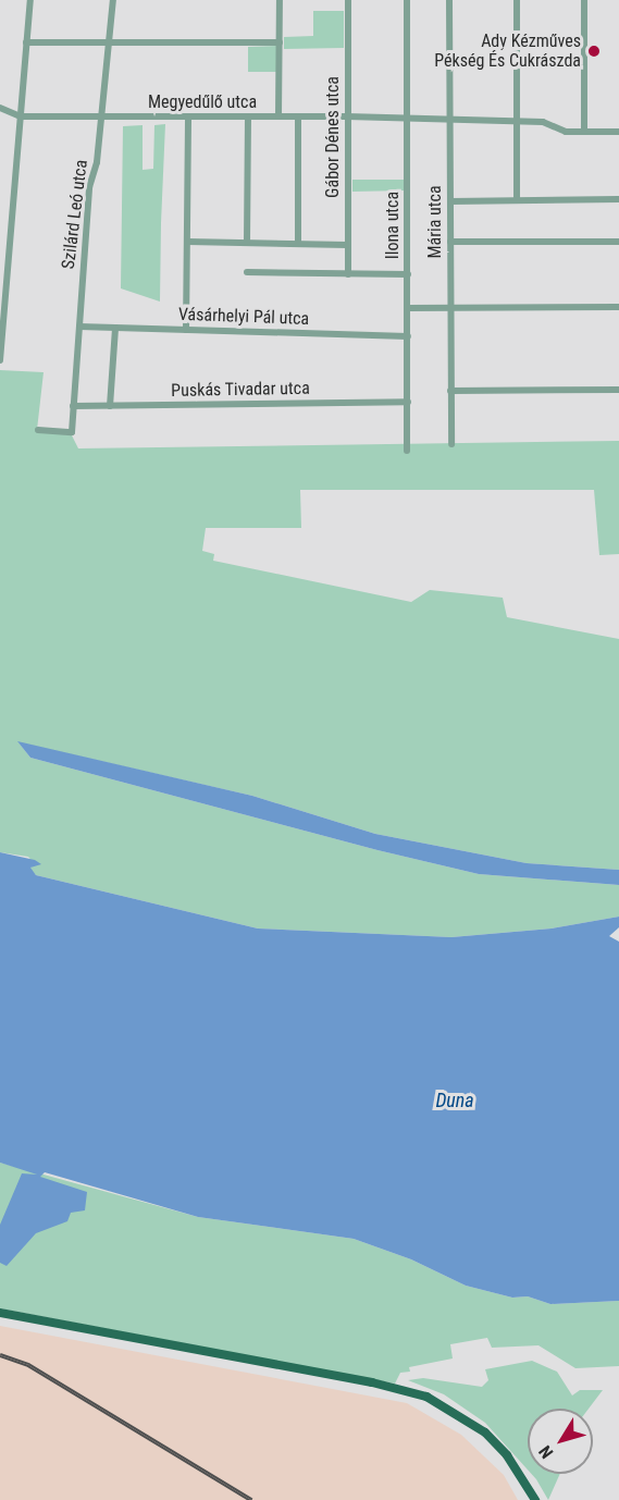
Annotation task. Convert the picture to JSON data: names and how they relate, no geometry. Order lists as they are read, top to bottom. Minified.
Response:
{"streets":{"street":["Megyedűlő utca","Gábor Dénes utca","Szilárd Leó utca","Mária utca","Ilona utca","Vásárhelyi Pál utca","Puskás Tivadar utca"]},"crossings":[["Megyedűlő utca","Gábor Dénes utca"],["Megyedűlő utca","Szilárd Leó utca"],["Megyedűlő utca","Mária utca"],["Megyedűlő utca","Ilona utca"],["Szilárd Leó utca","Vásárhelyi Pál utca"],["Szilárd Leó utca","Puskás Tivadar utca"],["Ilona utca","Vásárhelyi Pál utca"],["Ilona utca","Puskás Tivadar utca"]],"water":["Duna"],"places":["Ady Kézműves Pékség És Cukrászda"],"north":"bottom left"}
